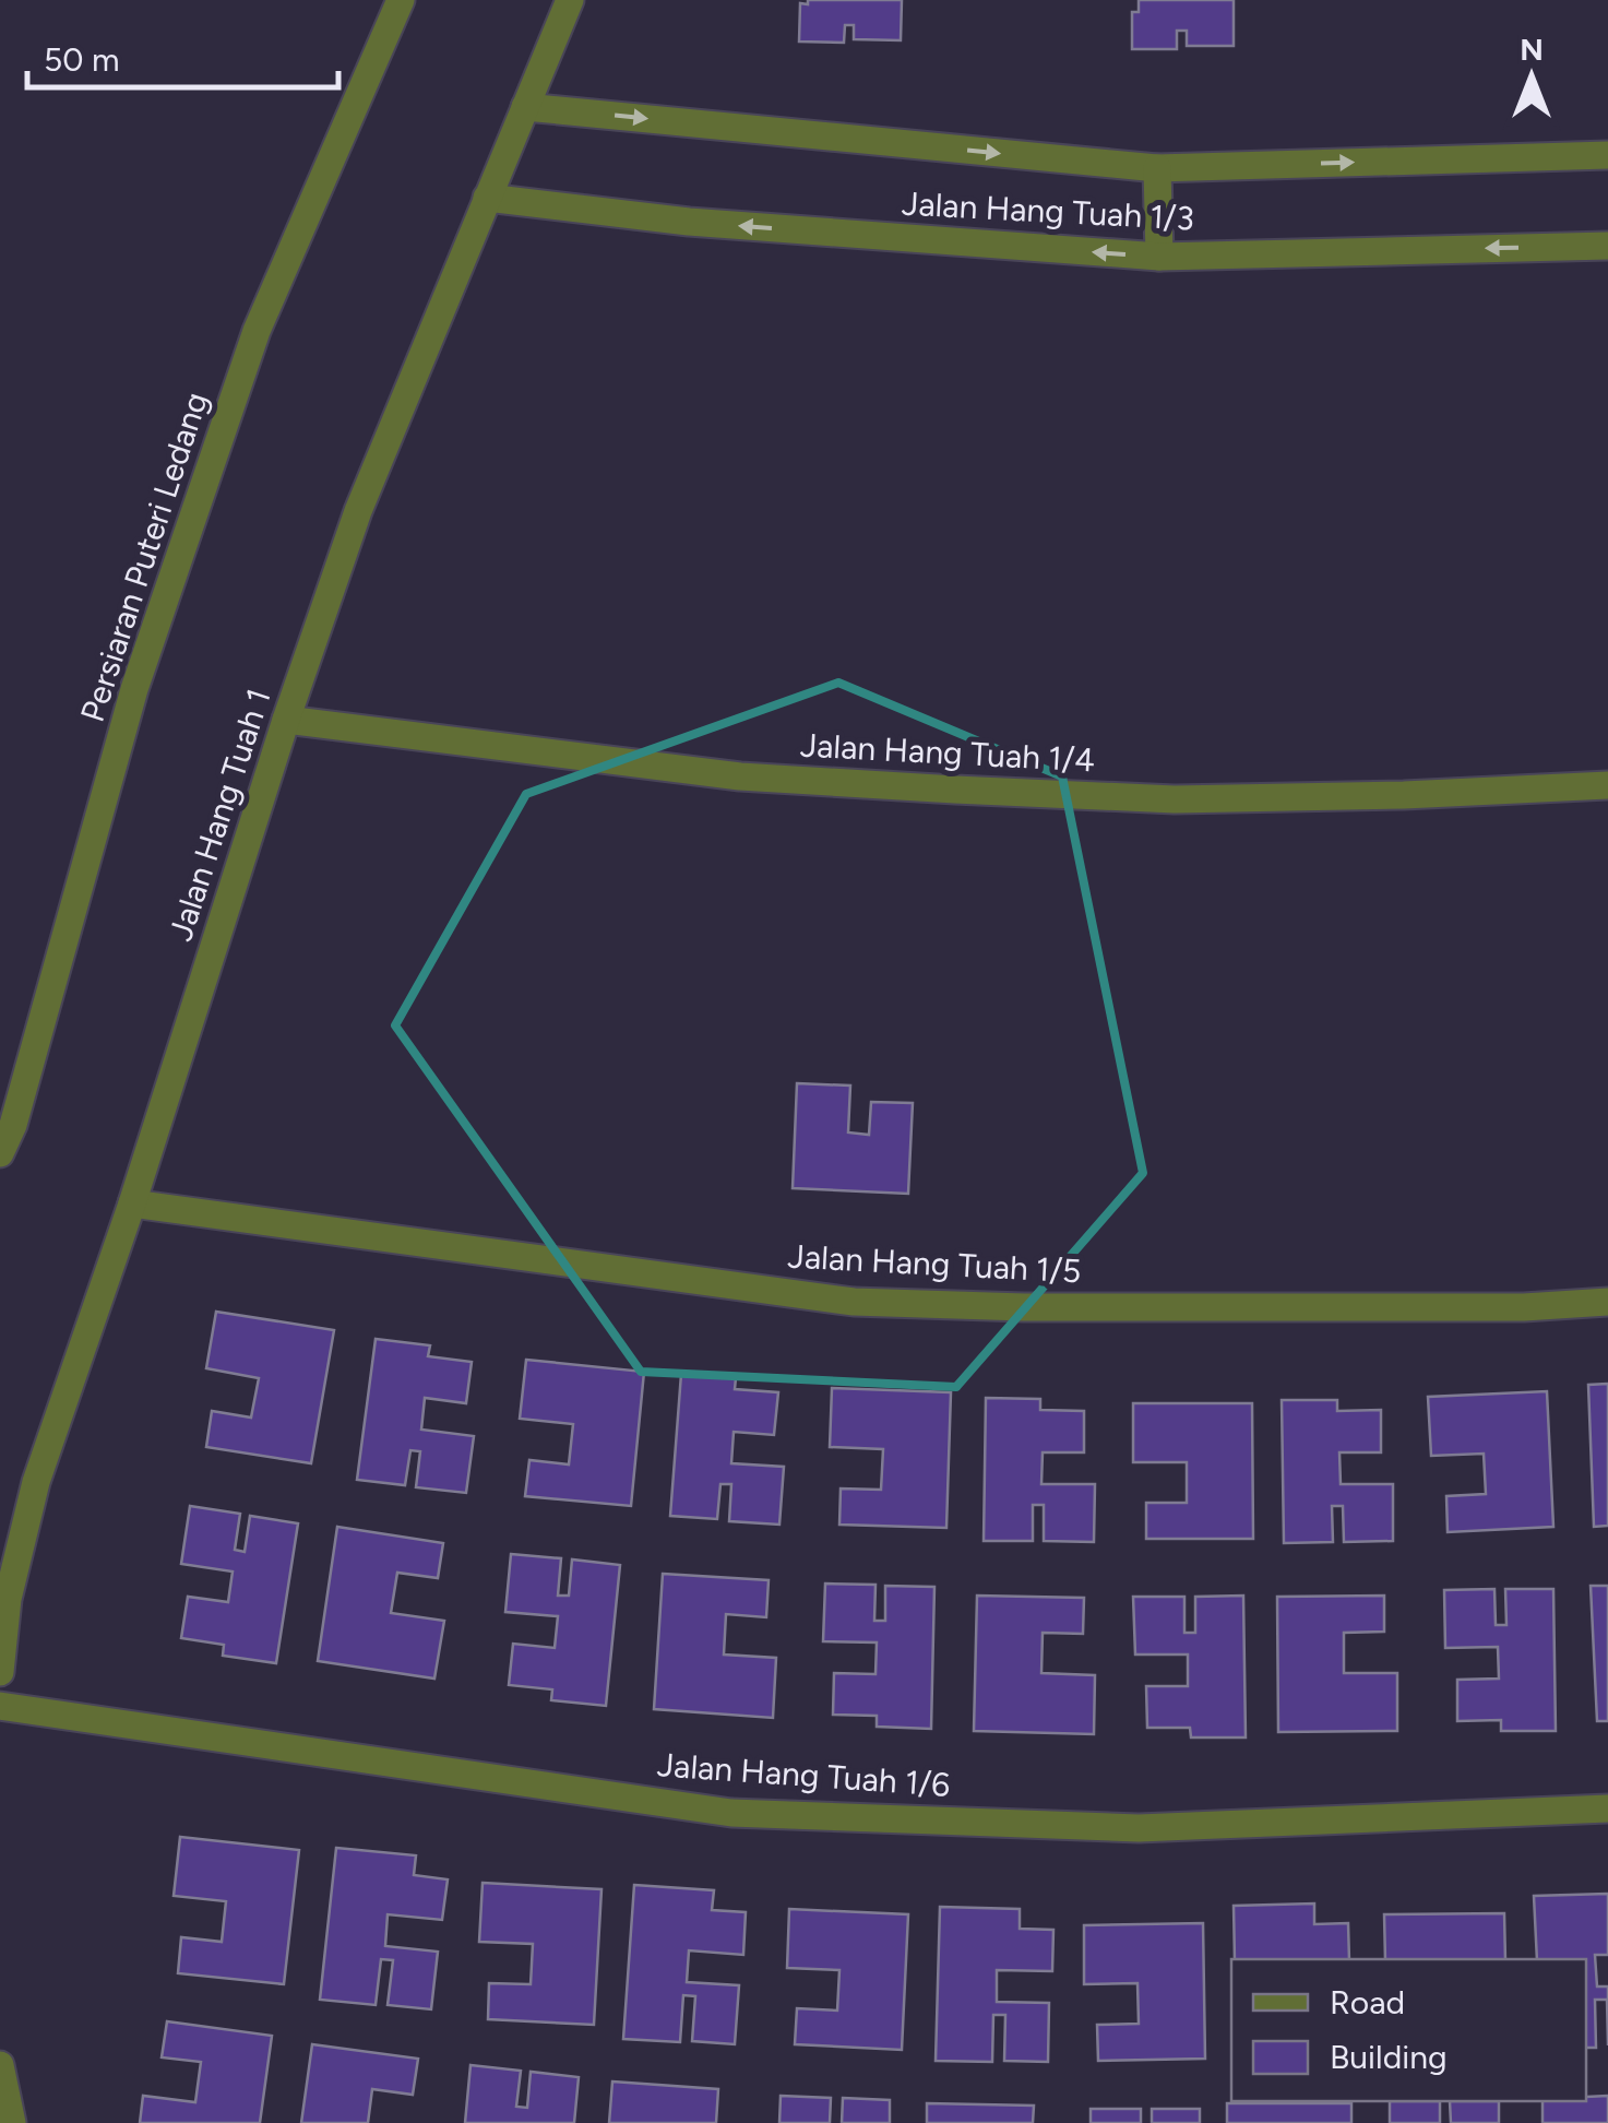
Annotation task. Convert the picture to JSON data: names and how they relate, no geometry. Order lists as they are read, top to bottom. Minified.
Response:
{"streets":{"street":["Jalan Hang Tuah 1/3","Persiaran Puteri Ledang","Jalan Hang Tuah 1/4","Jalan Hang Tuah 1","Jalan Hang Tuah 1/5","Jalan Hang Tuah 1/6"]},"crossings":[["Jalan Hang Tuah 1/3","Jalan Hang Tuah 1"],["Jalan Hang Tuah 1/4","Jalan Hang Tuah 1"],["Jalan Hang Tuah 1","Jalan Hang Tuah 1/5"]],"legend":["Road","Building"],"scale_bar":"50 m","north":"top"}
